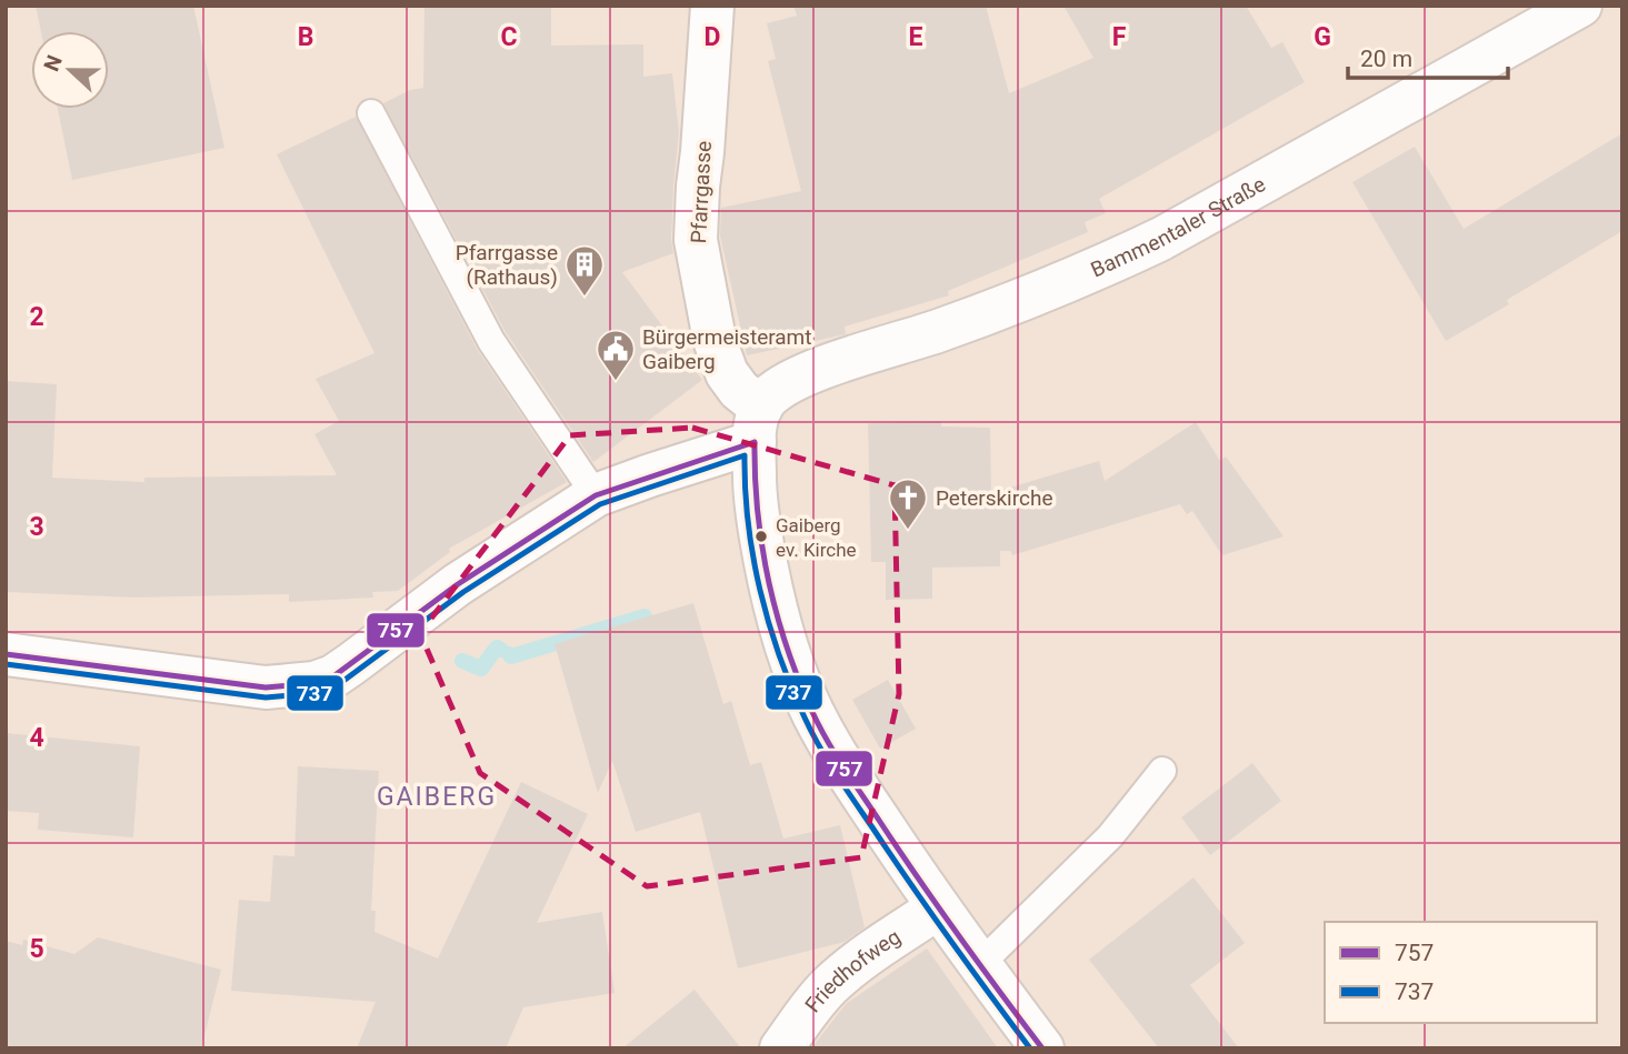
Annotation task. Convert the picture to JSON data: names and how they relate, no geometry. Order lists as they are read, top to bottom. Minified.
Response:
{"streets":{"main road":["Pfarrgasse","Bammentaler Straße","Friedhofweg"]},"crossings":[["Pfarrgasse","Bammentaler Straße"]],"districts":["GAIBERG"],"places":{"building":["Pfarrgasse (Rathaus)"],"public building":["Bürgermeisteramt Gaiberg"],"church":["Peterskirche"],"other":["Gaiberg ev. Kirche"]},"lines":["transit line 757","transit line 737"],"legend":["757","737"],"scale_bar":"20 m","north":"left","grid":{"columns":["B","C","D","E","F","G"],"rows":["2","3","4","5"]}}
